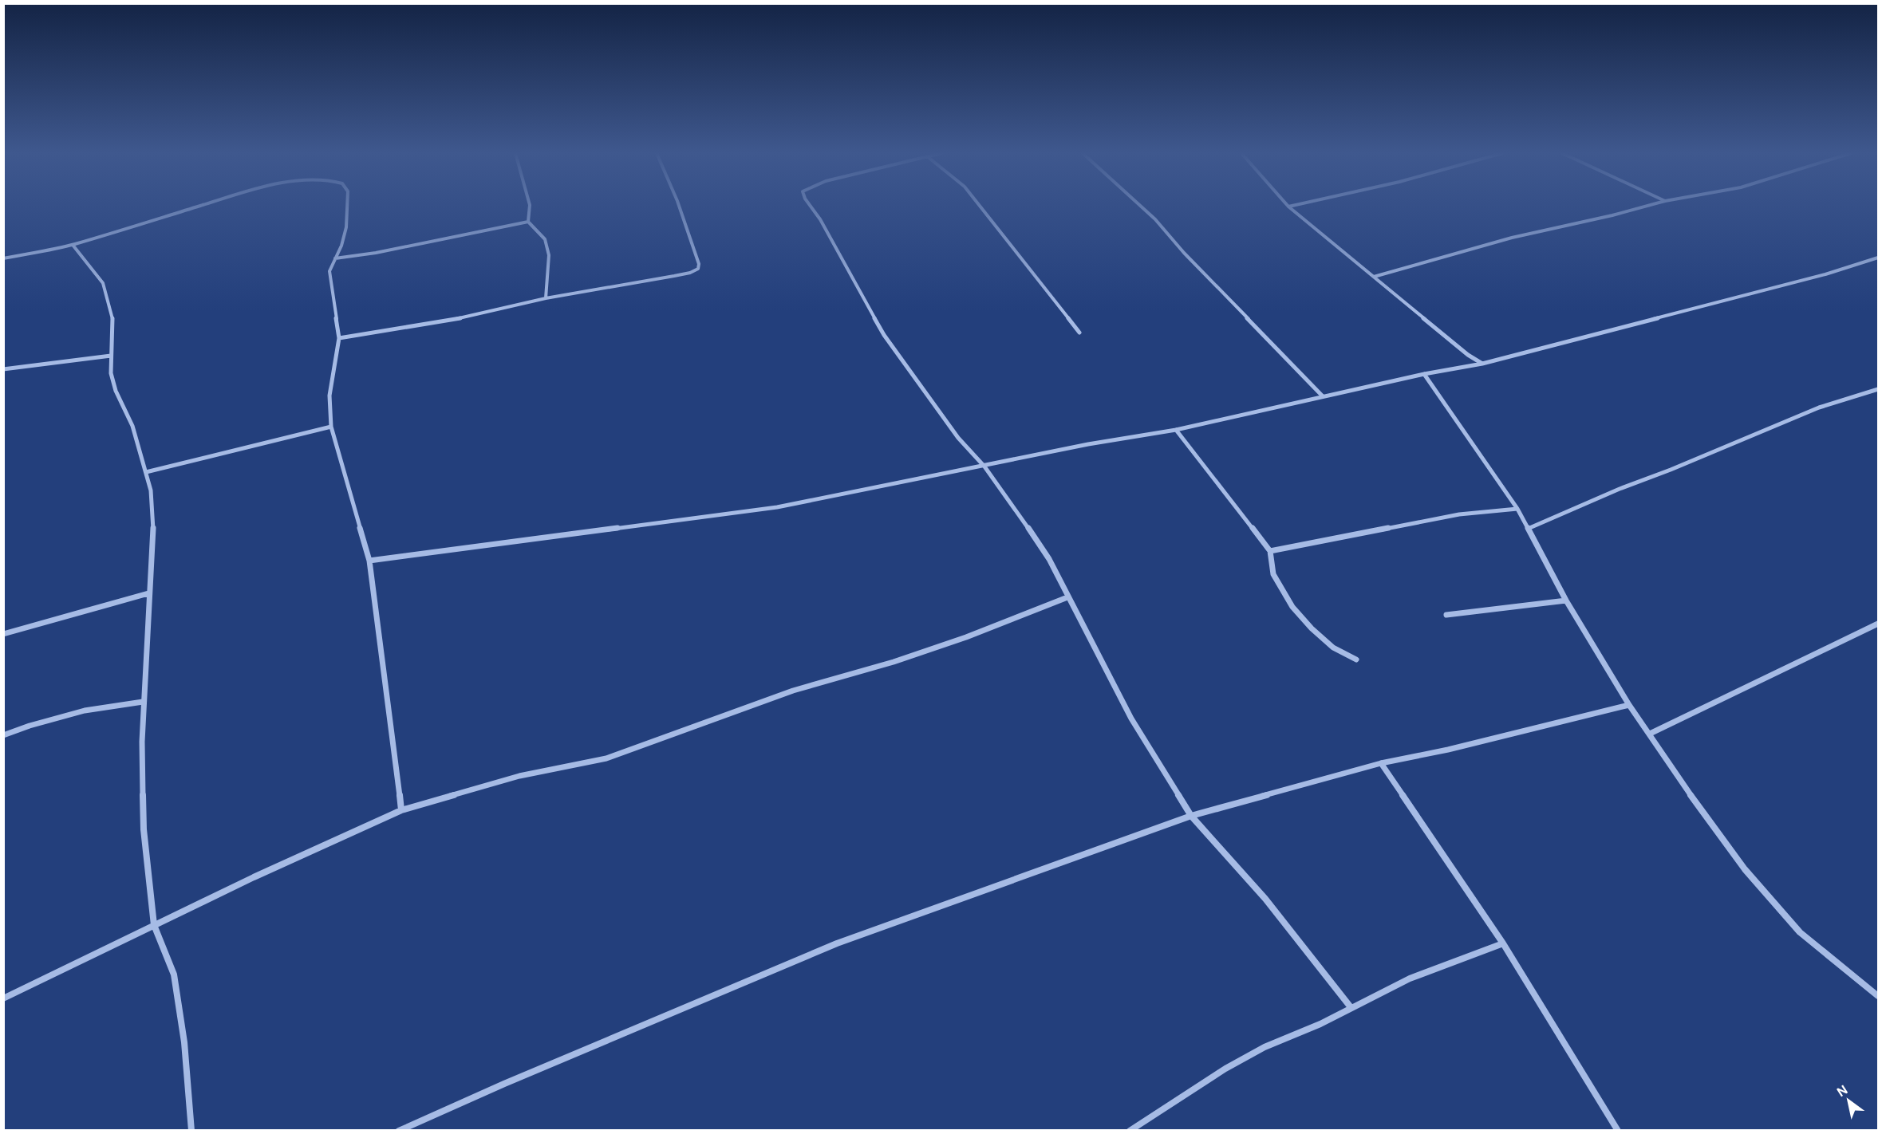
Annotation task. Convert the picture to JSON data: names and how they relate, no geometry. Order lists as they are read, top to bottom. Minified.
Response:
{"north":"top left"}
